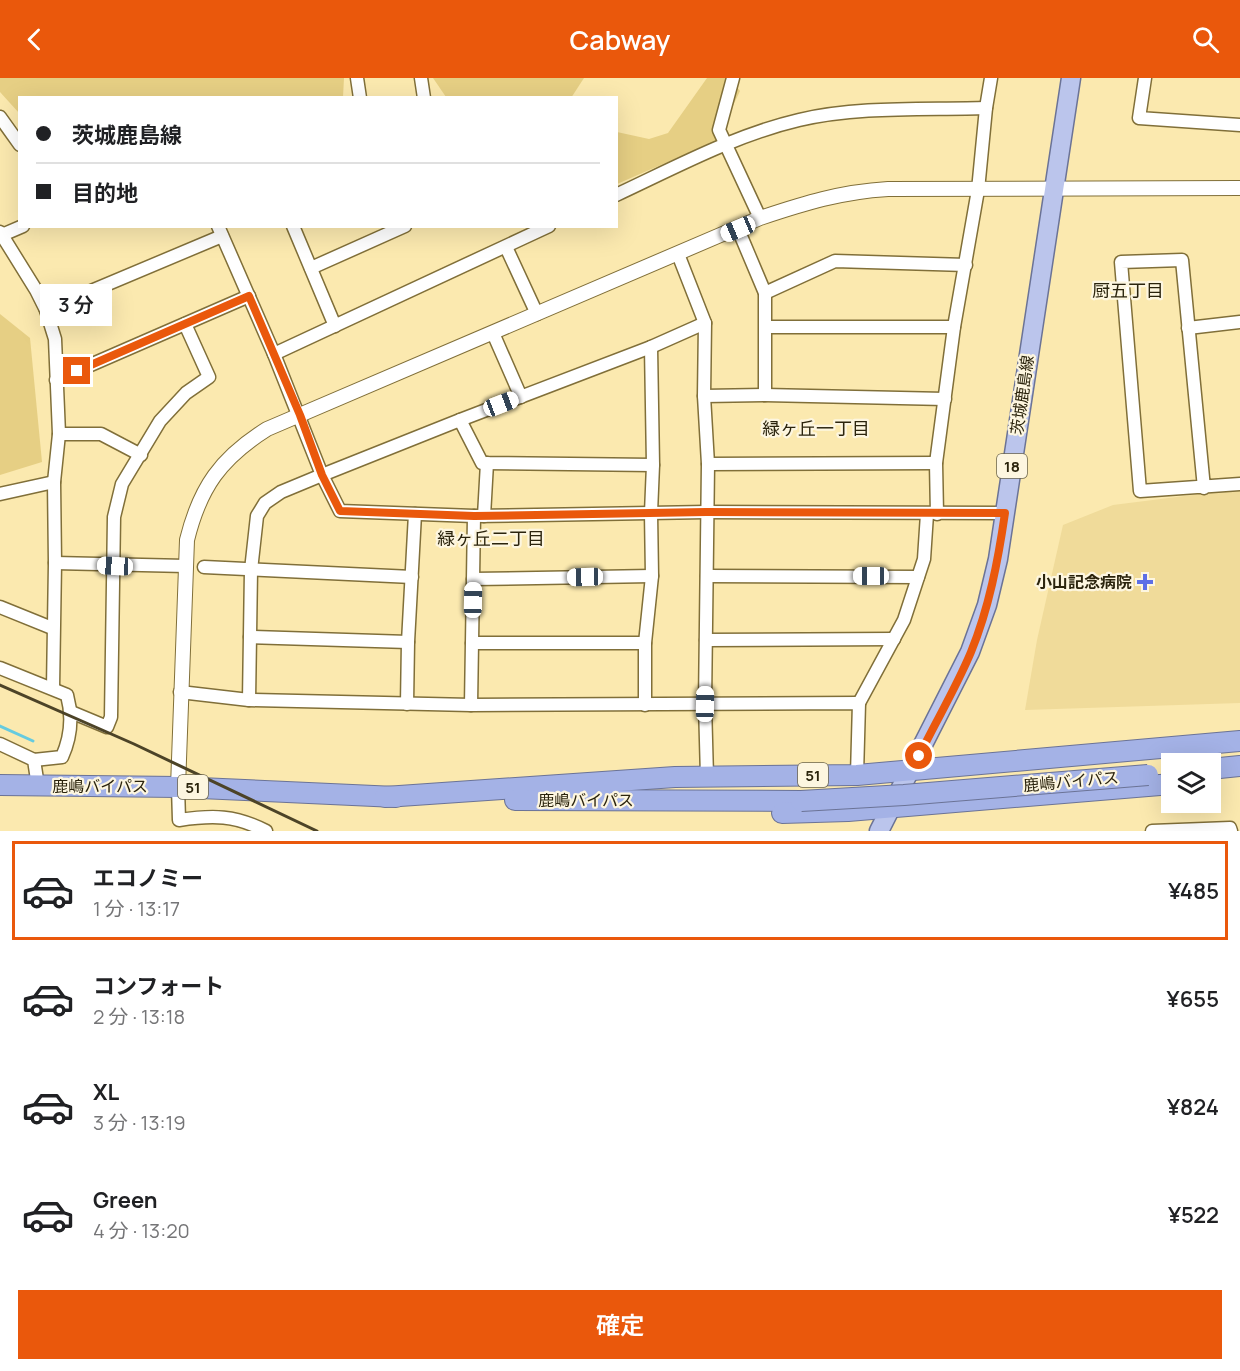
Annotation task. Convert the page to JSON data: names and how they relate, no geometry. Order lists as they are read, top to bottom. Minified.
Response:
{"streets":{"highway":["51","鹿嶋バイパス"],"main road":["茨城鹿島線","18"]},"crossings":[["茨城鹿島線","51"],["51","鹿嶋バイパス"]],"districts":["厨五丁目","緑ヶ丘一丁目","緑ヶ丘二丁目"],"places":{"health":["小山記念病院"]},"page":{"header":"Cabway","banner":["茨城鹿島線","目的地"],"bubble":"3 分","list":[{"name":"エコノミー","note":"1 分 · 13:17","value":"¥485"},{"name":"コンフォート","note":"2 分 · 13:18","value":"¥655"},{"name":"XL","note":"3 分 · 13:19","value":"¥824"},{"name":"Green","note":"4 分 · 13:20","value":"¥522"}],"buttons":"確定"}}
